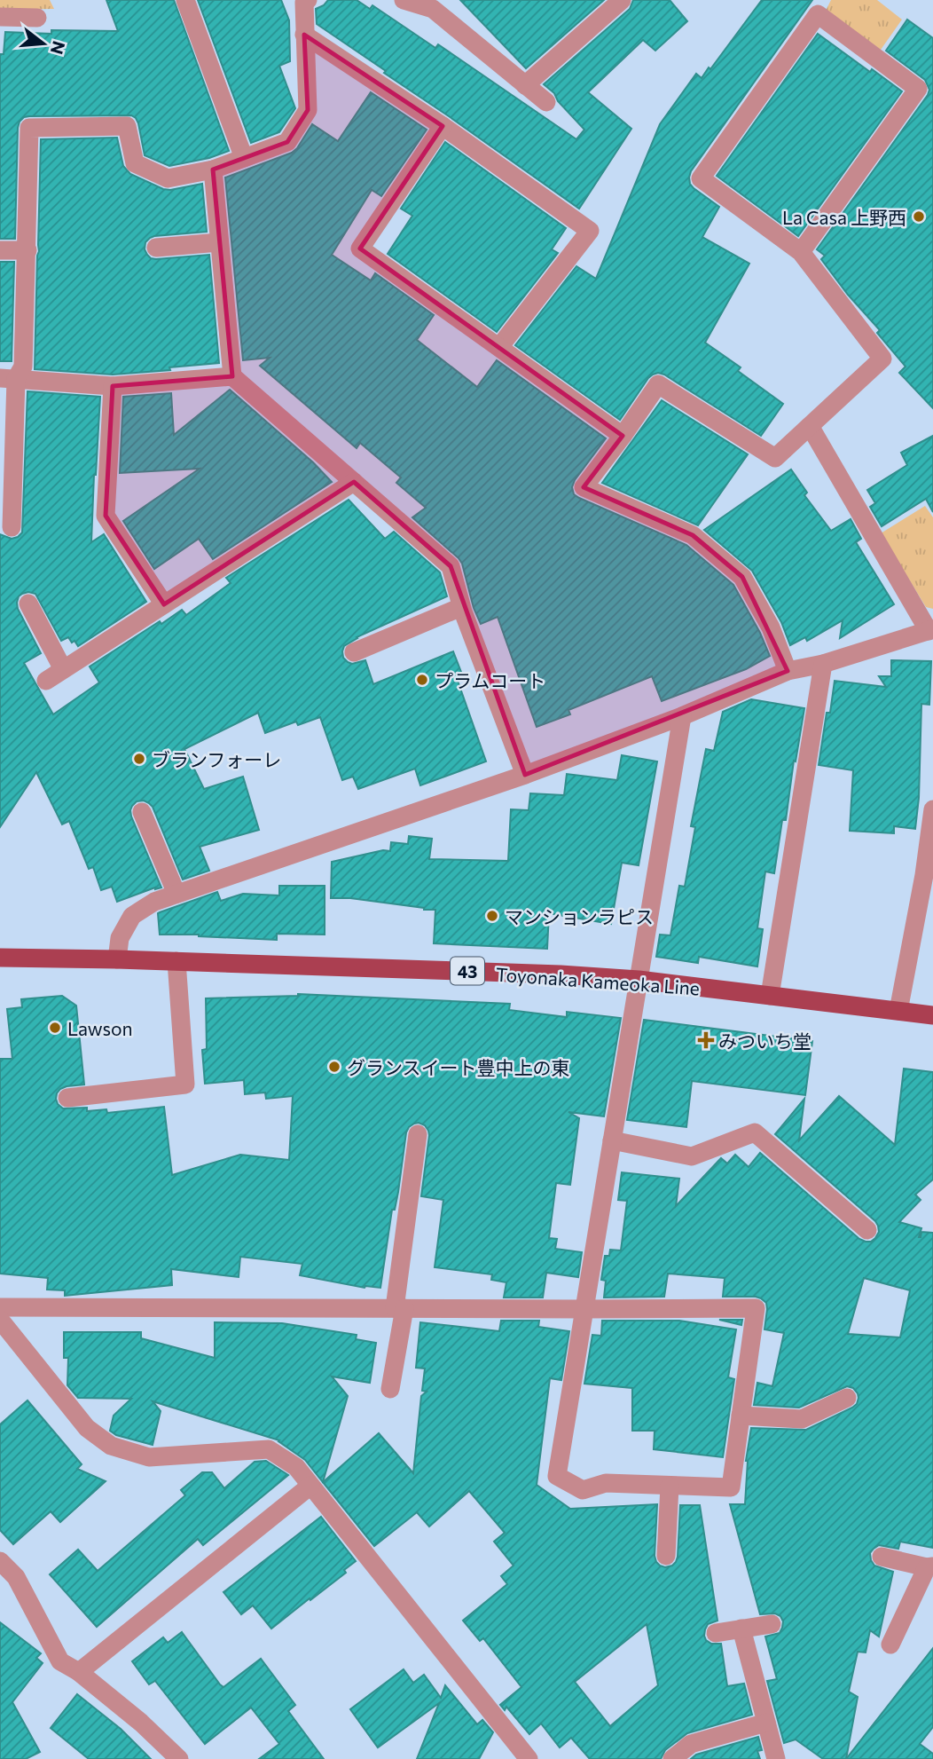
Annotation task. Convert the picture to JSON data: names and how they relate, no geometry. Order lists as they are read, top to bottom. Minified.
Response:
{"streets":{"main road":["43","Toyonaka Kameoka Line"]},"places":{"other":["La Casa 上野西","プラムコート","ブランフォーレ","マンションラピス","Lawson","グランスイート豊中上の東"],"health":["みついち堂"]},"north":"right"}
